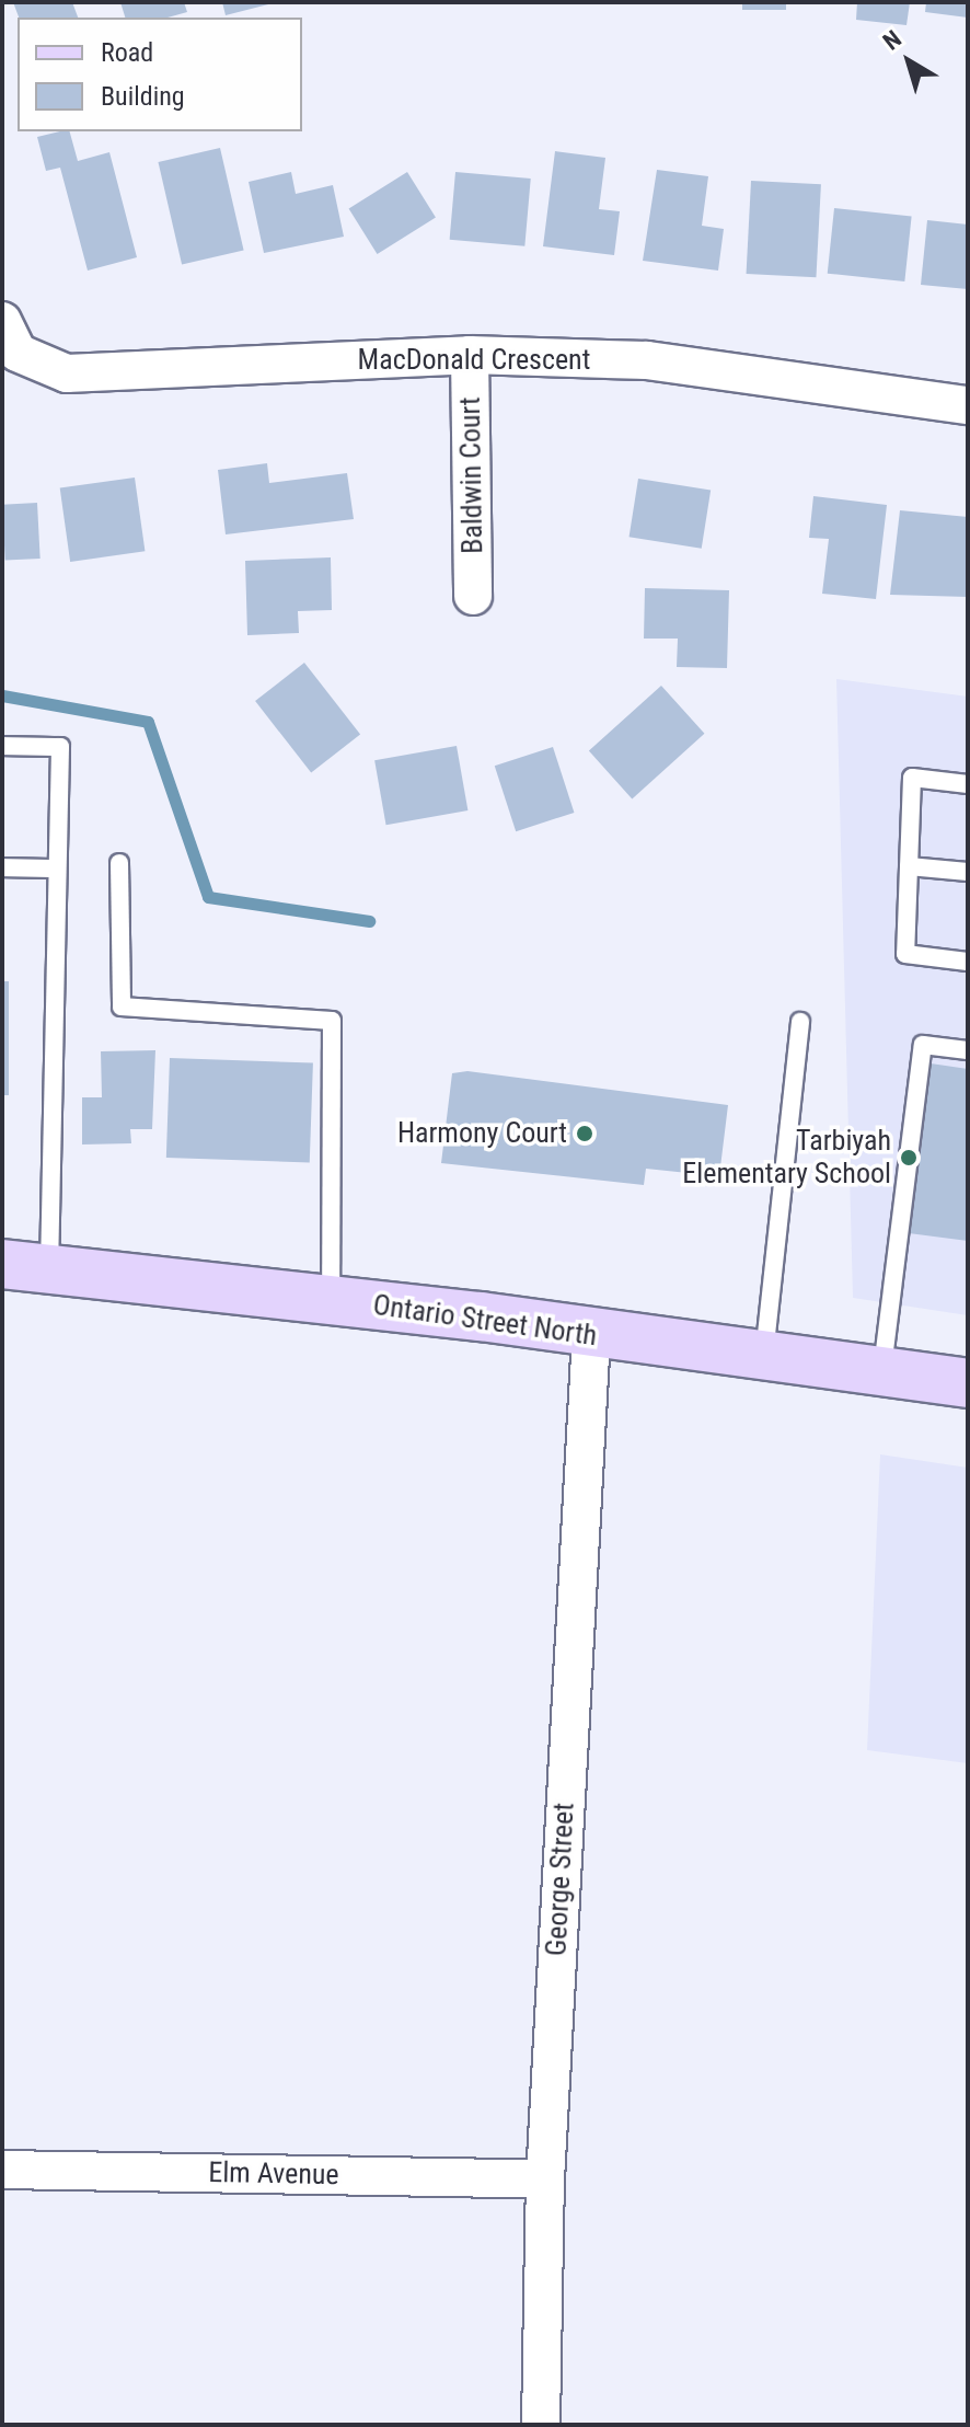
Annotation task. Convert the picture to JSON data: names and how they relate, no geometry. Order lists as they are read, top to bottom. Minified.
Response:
{"streets":{"main road":["Ontario Street North"],"street":["MacDonald Crescent","Baldwin Court","George Street","Elm Avenue"]},"crossings":[["MacDonald Crescent","Baldwin Court"],["Ontario Street North","George Street"],["George Street","Elm Avenue"]],"places":["Harmony Court","Tarbiyah Elementary School"],"legend":["Road","Building"],"north":"top left"}
